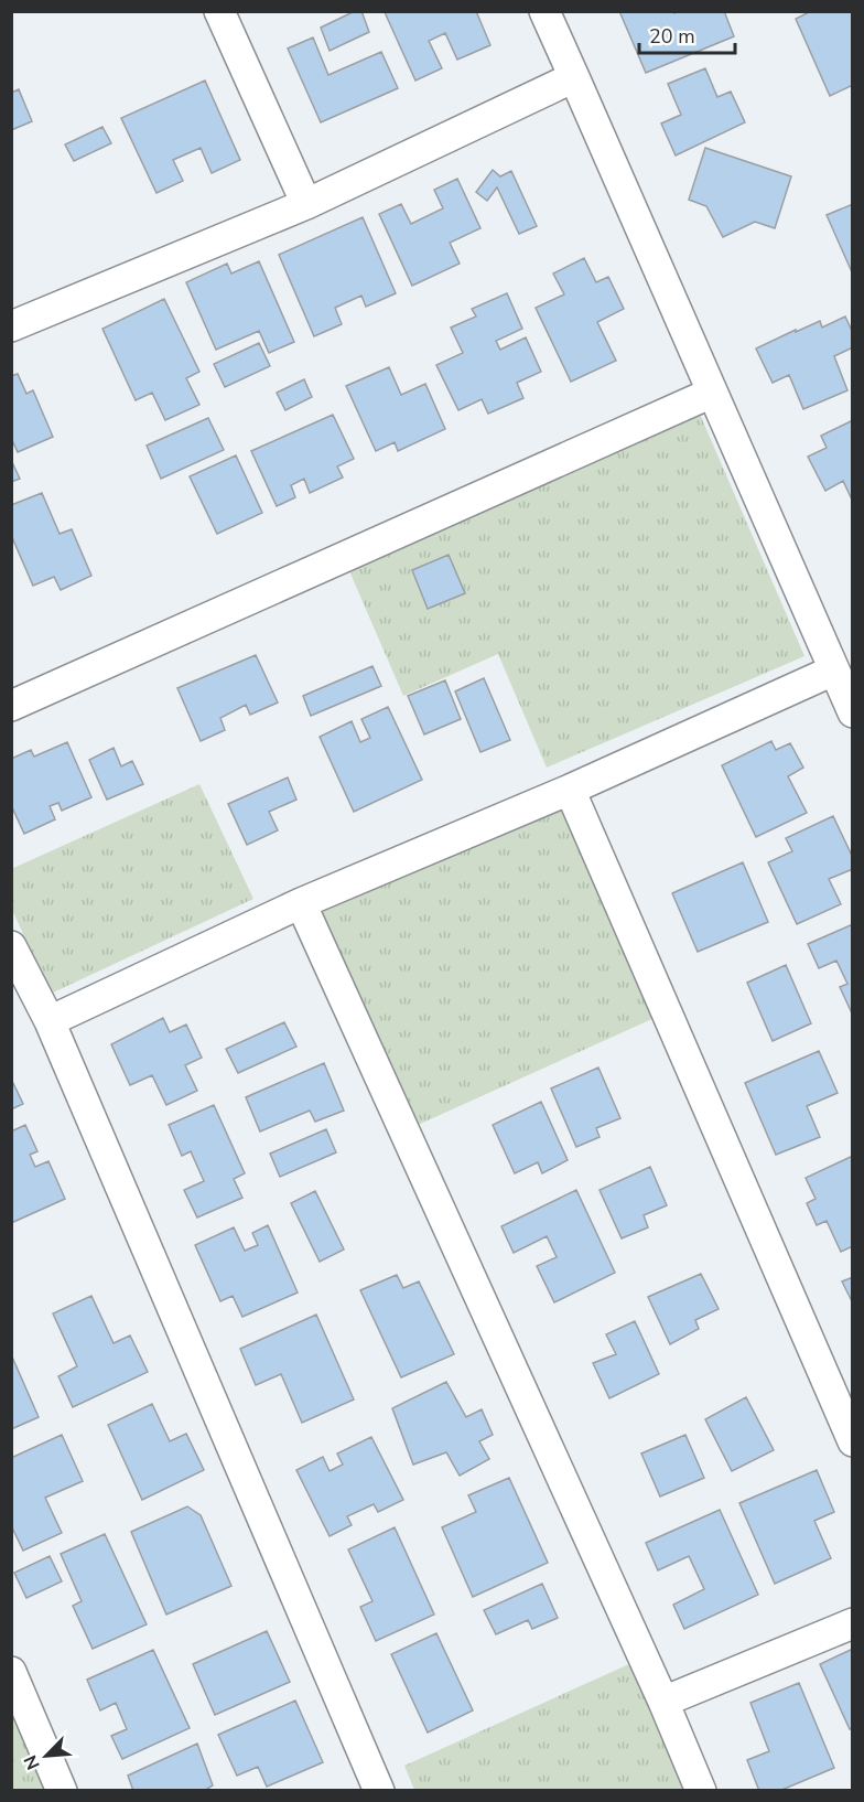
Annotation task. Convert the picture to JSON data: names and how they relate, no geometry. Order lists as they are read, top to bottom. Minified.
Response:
{"scale_bar":"20 m","north":"bottom left"}
